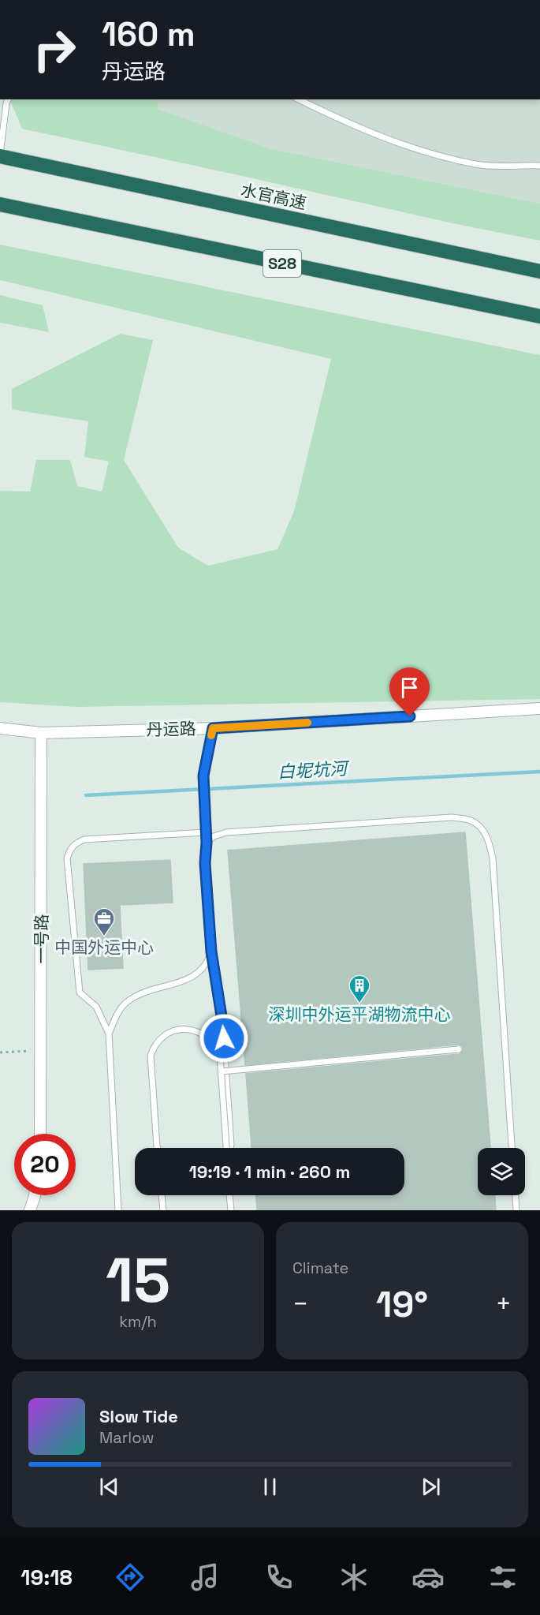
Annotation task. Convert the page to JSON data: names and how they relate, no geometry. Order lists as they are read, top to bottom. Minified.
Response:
{"streets":{"highway":["水官高速","S28"],"street":["丹运路","一号路"]},"crossings":[["丹运路","一号路"]],"water":["白坭坑河"],"places":{"office":["中国外运中心"],"building":["深圳中外运平湖物流中心"]},"page":{"turn":["160 m","丹运路"],"limit":"20","trip":"19:19 · 1 min · 260 m","tile":[["15","km/h"],"Climate"],"heat":["−","19°","+"],"song":["Slow Tide","Marlow"],"tabs":"19:18"}}
